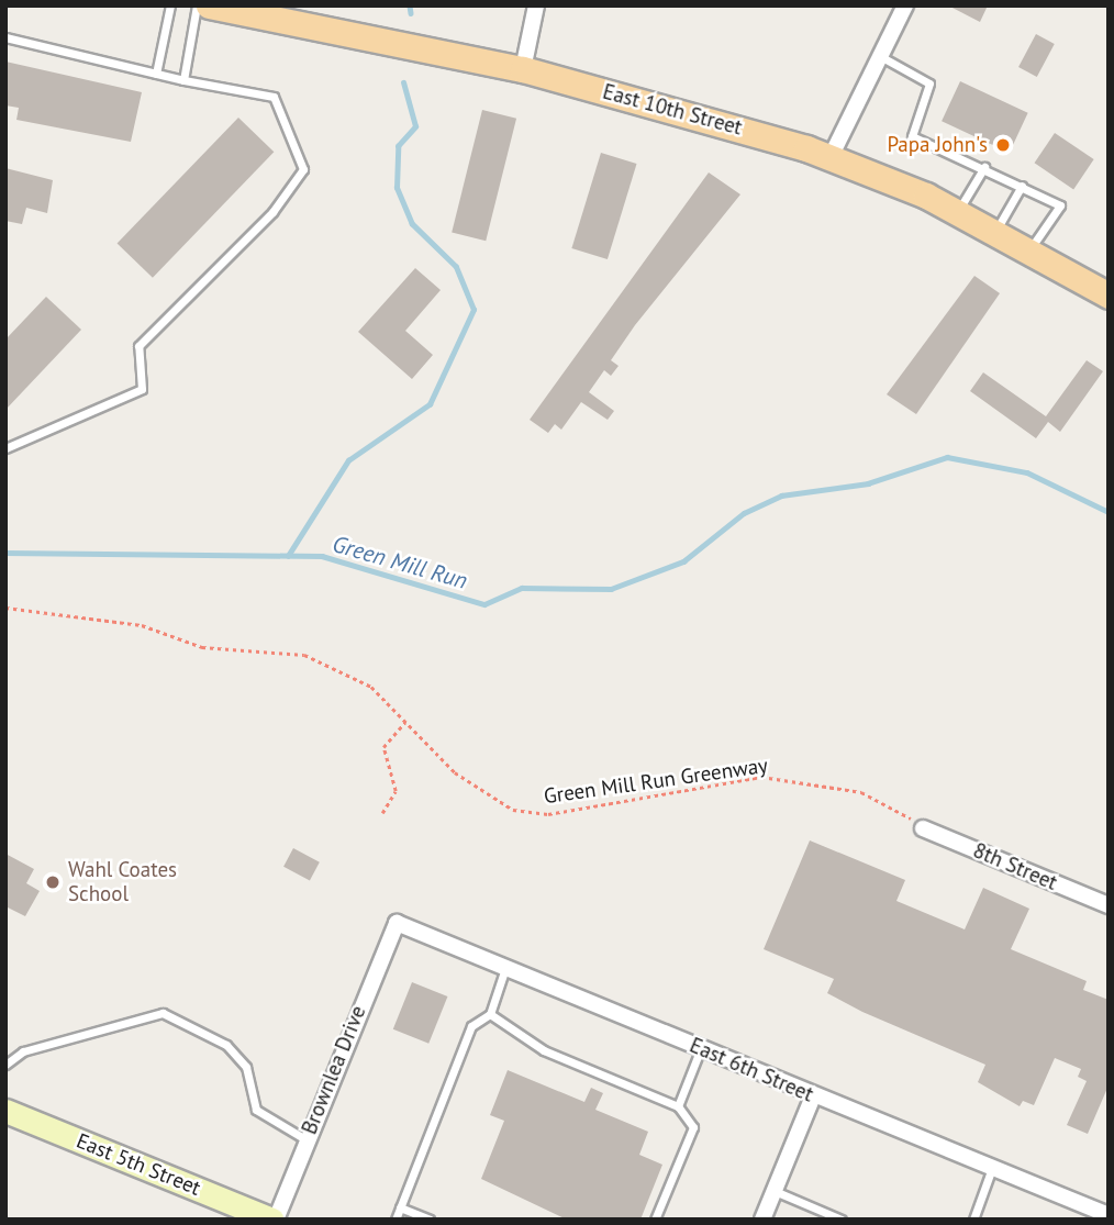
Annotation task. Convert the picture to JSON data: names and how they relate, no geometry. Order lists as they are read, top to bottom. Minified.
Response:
{"streets":{"main road":["East 10th Street","East 5th Street"],"street":["8th Street","Brownlea Drive","East 6th Street"],"path":["Green Mill Run Greenway"]},"crossings":[["Brownlea Drive","East 6th Street"],["Brownlea Drive","East 5th Street"]],"water":["Green Mill Run"],"places":["Papa John's","Wahl Coates School"]}
